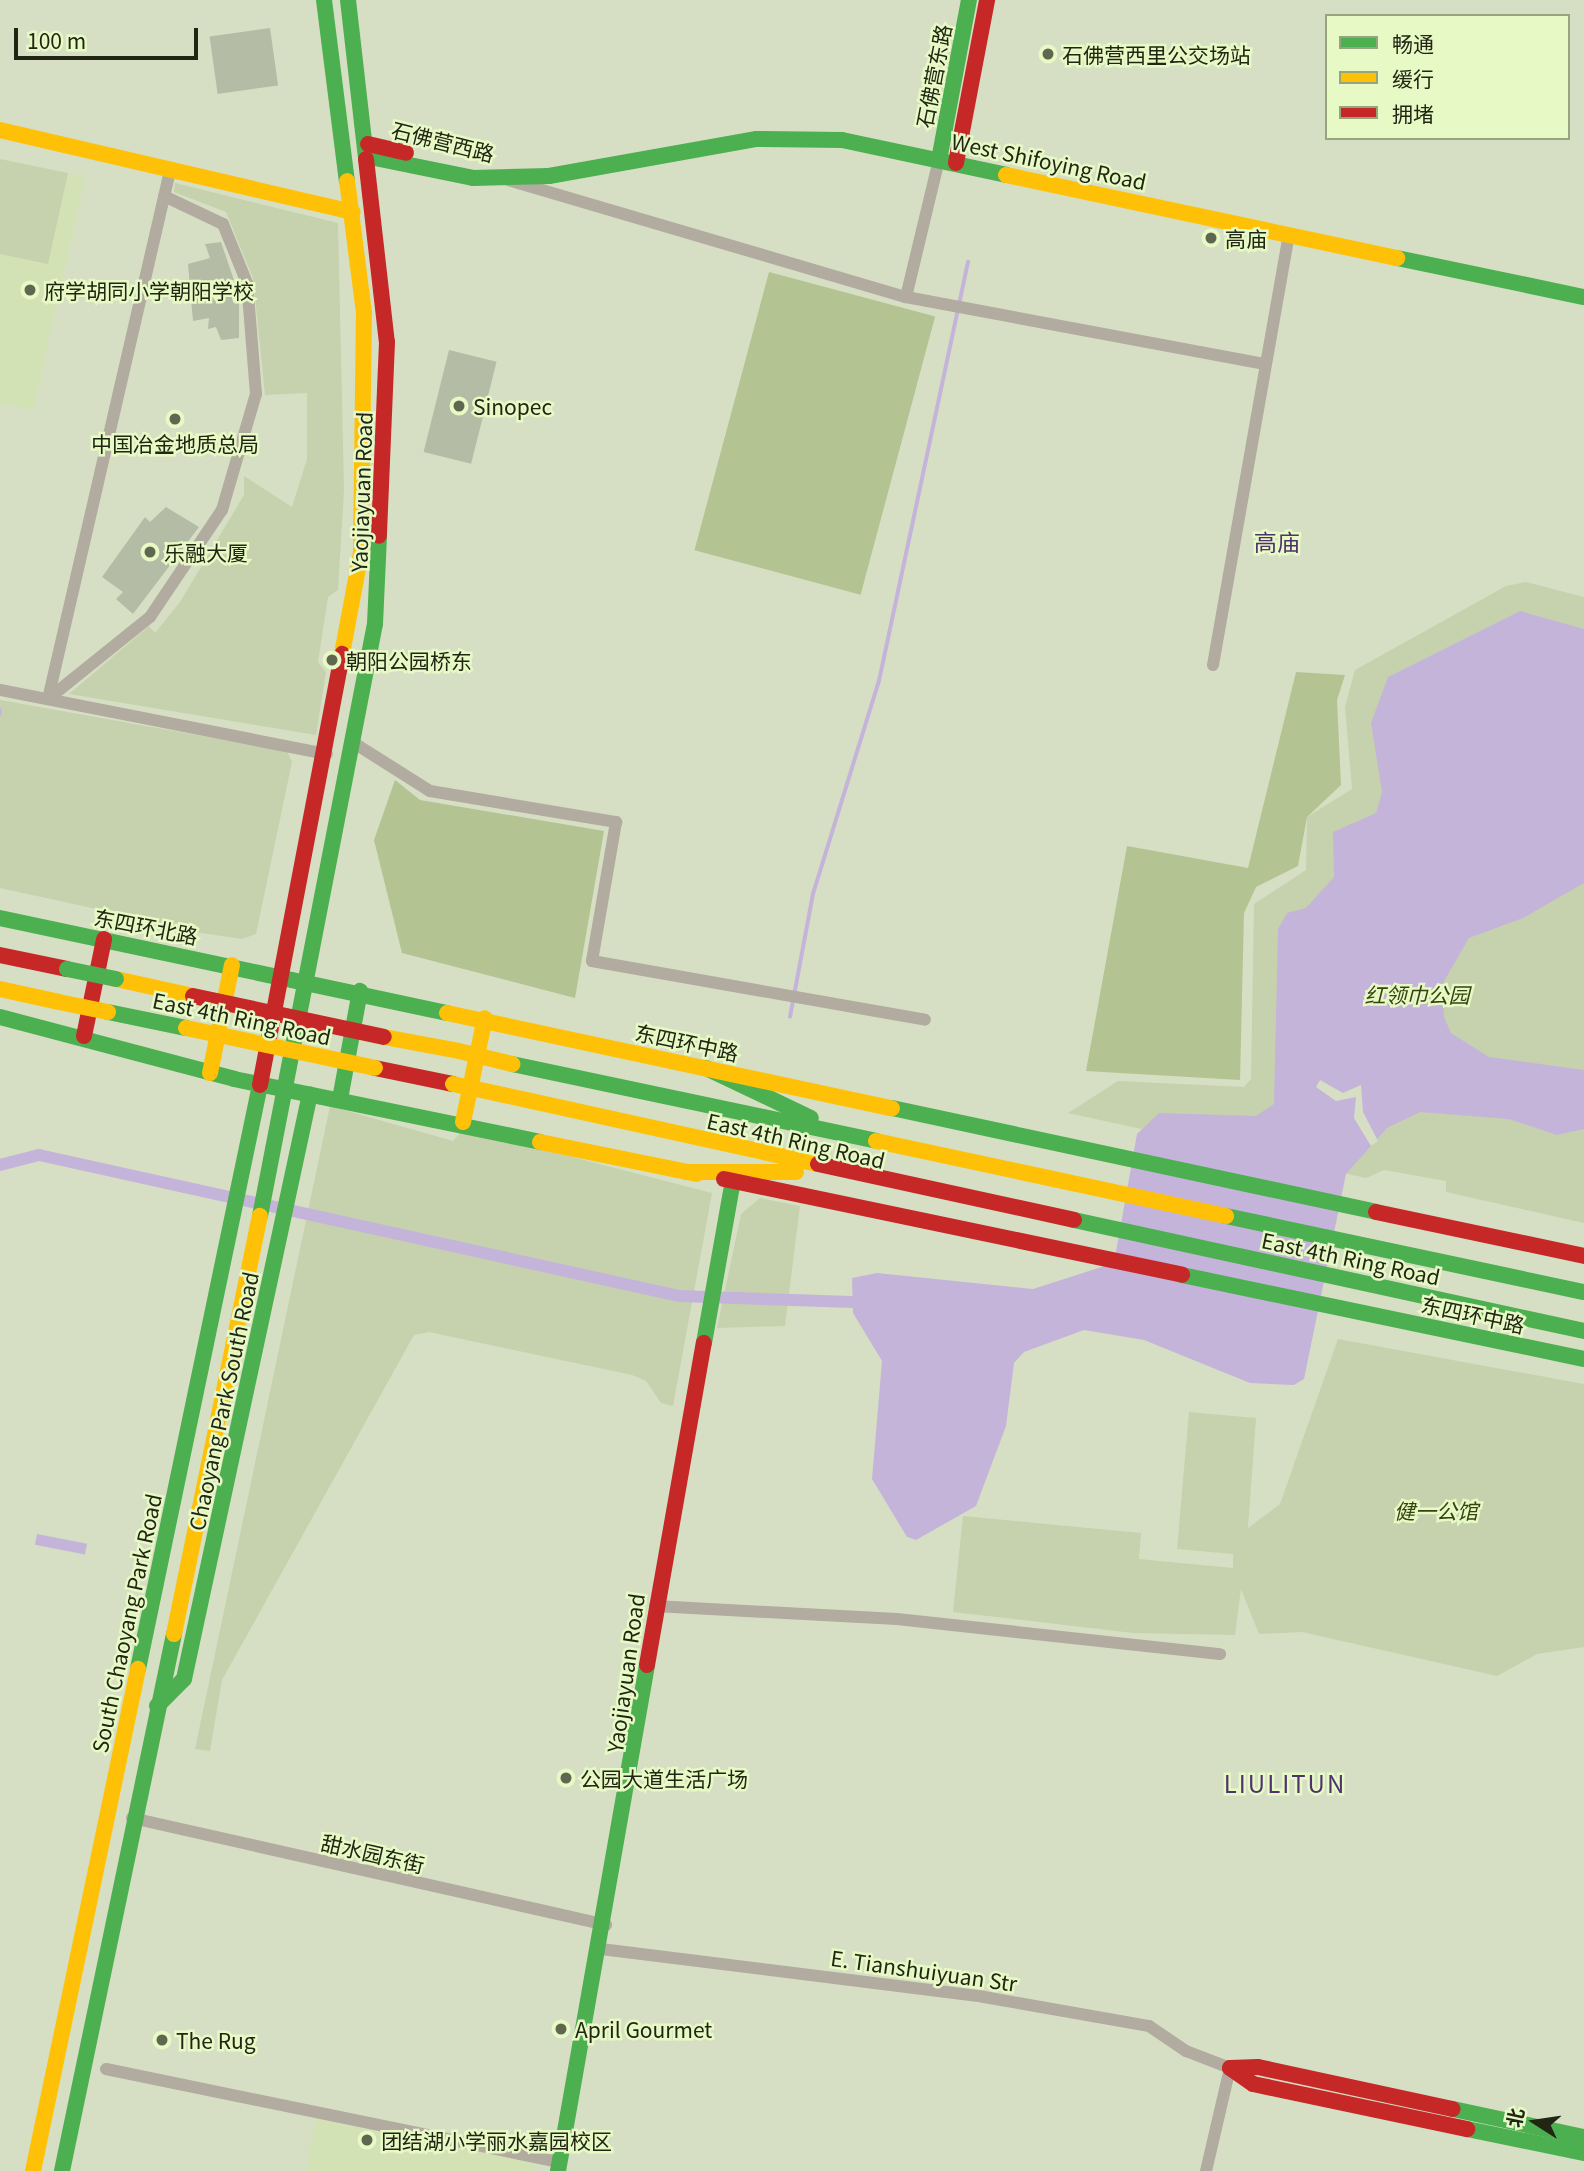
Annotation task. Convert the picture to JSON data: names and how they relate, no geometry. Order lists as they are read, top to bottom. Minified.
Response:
{"streets":{"main road":["石佛营东路","石佛营西路","West Shifoying Road","Yaojiayuan Road","东四环北路","East 4th Ring Road","东四环中路","Chaoyang Park South Road","South Chaoyang Park Road","E. Tianshuiyuan Str"],"street":["甜水园东街"]},"crossings":[["石佛营东路","West Shifoying Road"],["石佛营西路","West Shifoying Road"],["石佛营西路","Yaojiayuan Road"],["Yaojiayuan Road","东四环北路"],["Yaojiayuan Road","东四环中路"],["Yaojiayuan Road","South Chaoyang Park Road"],["Yaojiayuan Road","甜水园东街"],["Yaojiayuan Road","E. Tianshuiyuan Str"],["东四环北路","东四环中路"]],"districts":["高庙","LIULITUN"],"parks":["红领巾公园","健一公馆"],"places":["石佛营西里公交场站","高庙","府学胡同小学朝阳学校","Sinopec","中国冶金地质总局","乐融大厦","朝阳公园桥东","公园大道生活广场","April Gourmet","The Rug","团结湖小学丽水嘉园校区"],"legend":["畅通","缓行","拥堵"],"scale_bar":"100 m","north":"left"}
